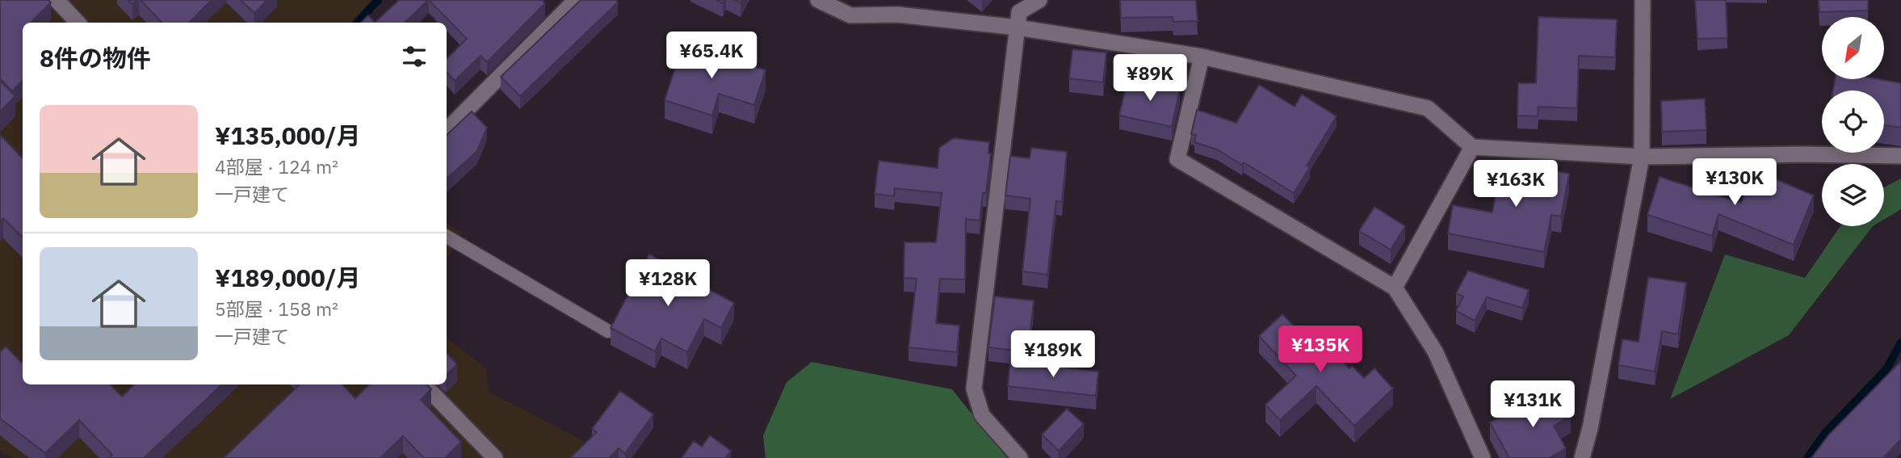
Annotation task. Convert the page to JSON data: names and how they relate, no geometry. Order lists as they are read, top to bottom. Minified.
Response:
{"north":"bottom left","page":{"heading":"8件の物件","price":["¥65.4K","¥89K","¥130K","¥163K","¥128K","¥135K","¥189K","¥131K"],"list":[{"name":"¥135,000/月","note":"4部屋 · 124 m² · 一戸建て"},{"name":"¥189,000/月","note":"5部屋 · 158 m² · 一戸建て"}]}}
